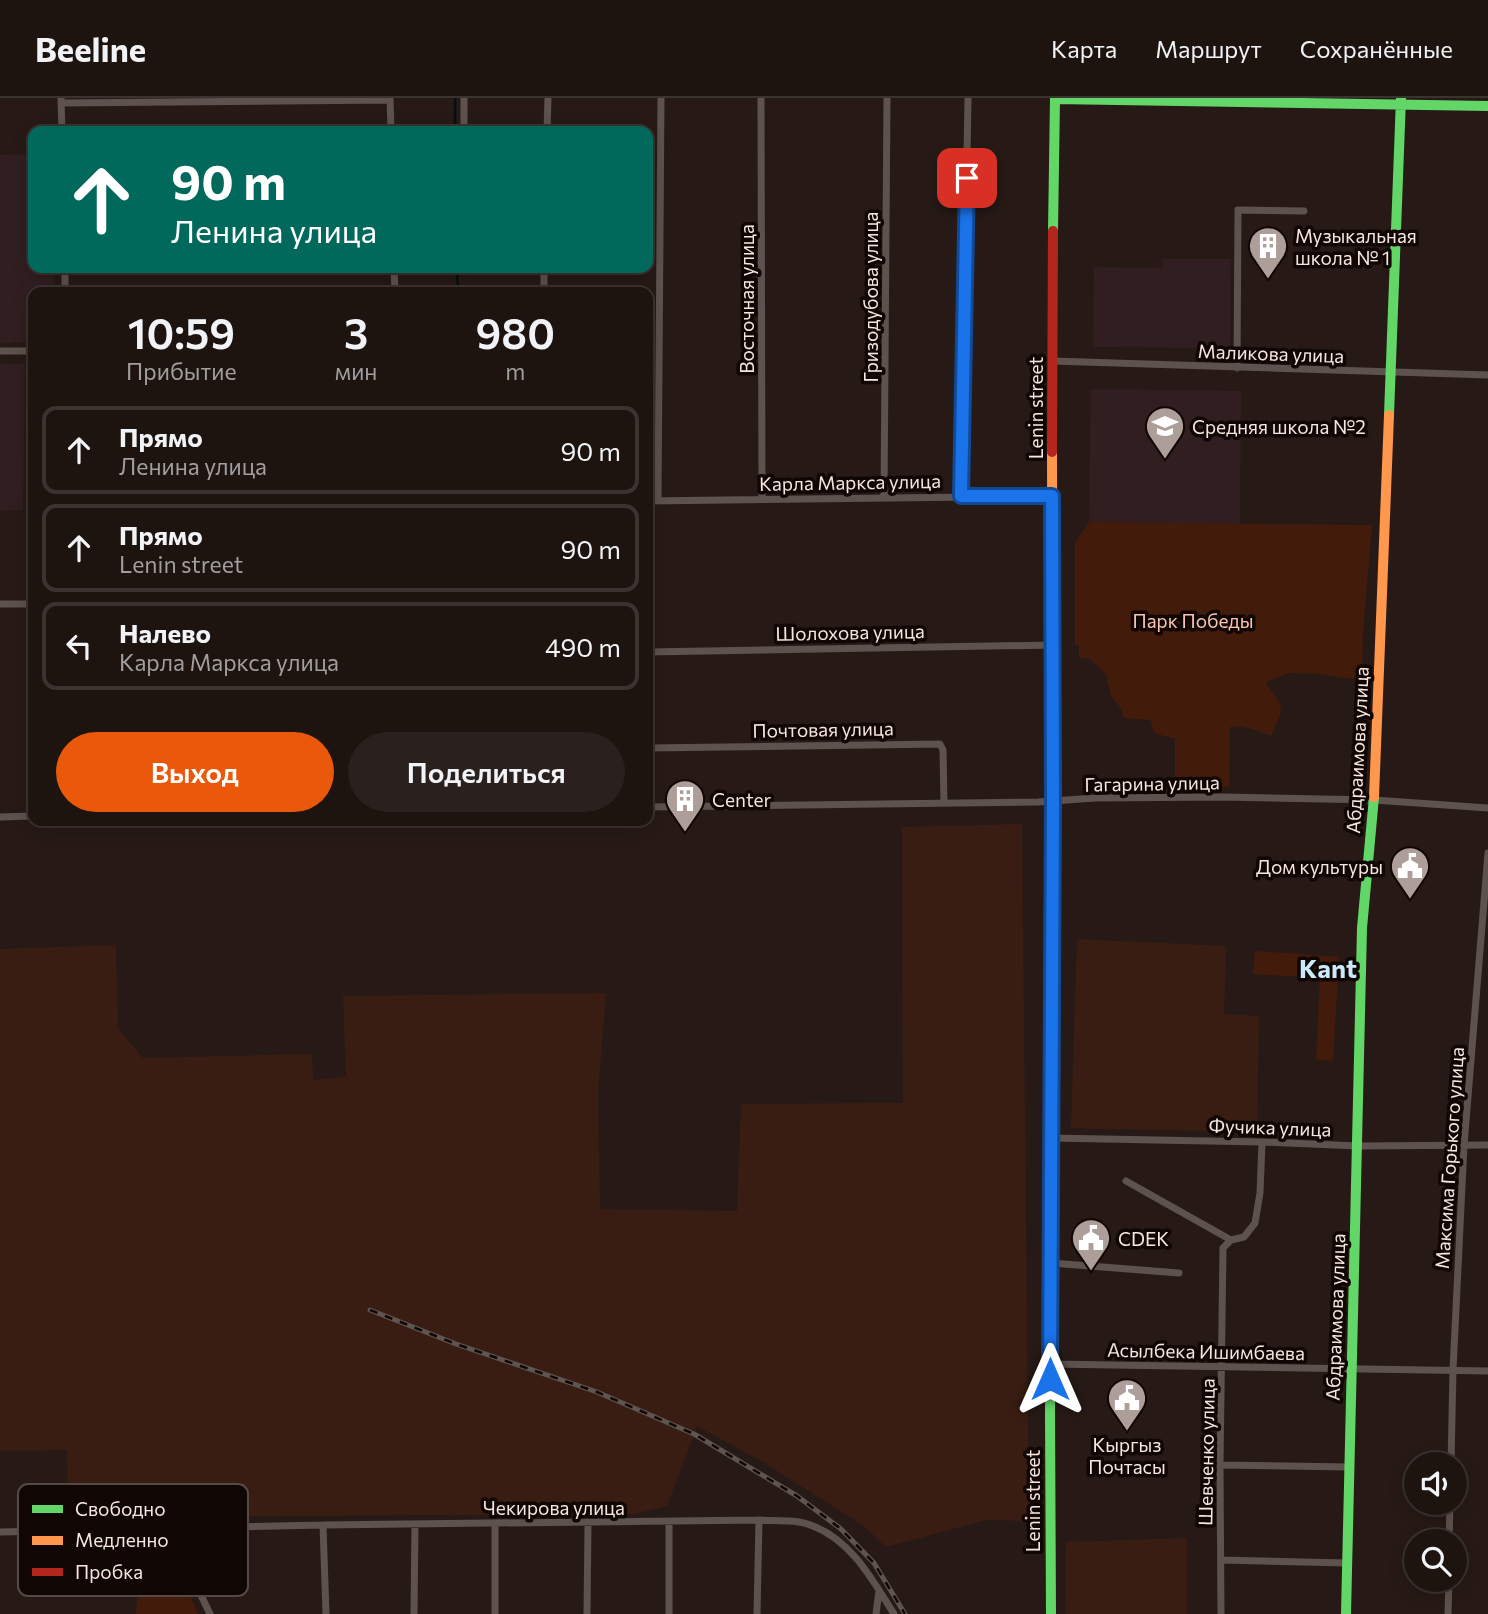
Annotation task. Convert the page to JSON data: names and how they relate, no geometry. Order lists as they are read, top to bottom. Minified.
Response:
{"streets":{"street":["Гризодубова улица","Восточная улица","Маликова улица","Lenin street","Карла Маркса улица","Шолохова улица","Почтовая улица","Абдраимова улица","Гагарина улица","Фучика улица","Максима Горького улица","Асылбека Ишимбаева","Шевченко улица","Чекирова улица"]},"crossings":[["Гризодубова улица","Карла Маркса улица"],["Восточная улица","Карла Маркса улица"],["Маликова улица","Lenin street"],["Маликова улица","Абдраимова улица"],["Lenin street","Карла Маркса улица"],["Lenin street","Шолохова улица"],["Lenin street","Гагарина улица"],["Lenin street","Фучика улица"],["Lenin street","Асылбека Ишимбаева"],["Почтовая улица","Гагарина улица"],["Абдраимова улица","Гагарина улица"],["Абдраимова улица","Фучика улица"],["Абдраимова улица","Асылбека Ишимбаева"],["Фучика улица","Максима Горького улица"],["Максима Горького улица","Асылбека Ишимбаева"],["Асылбека Ишимбаева","Шевченко улица"]],"districts":["Kant"],"parks":["Парк Победы"],"places":{"building":["Музыкальная школа № 1","Center"],"school or university":["Средняя школа №2"],"public building":["Дом культуры","CDEK","Кыргыз Почтасы"]},"legend":["Свободно","Медленно","Пробка"],"page":{"header":"Beeline","nav":["Карта","Маршрут","Сохранённые"],"turn":["90 m","Ленина улица"],"eta":["10:59","Прибытие","3","мин","980","m"],"list":[{"name":"Прямо","note":"Ленина улица","value":"90 m"},{"name":"Прямо","note":"Lenin street","value":"90 m"},{"name":"Налево","note":"Карла Маркса улица","value":"490 m"}],"buttons":["Выход","Поделиться"]}}
